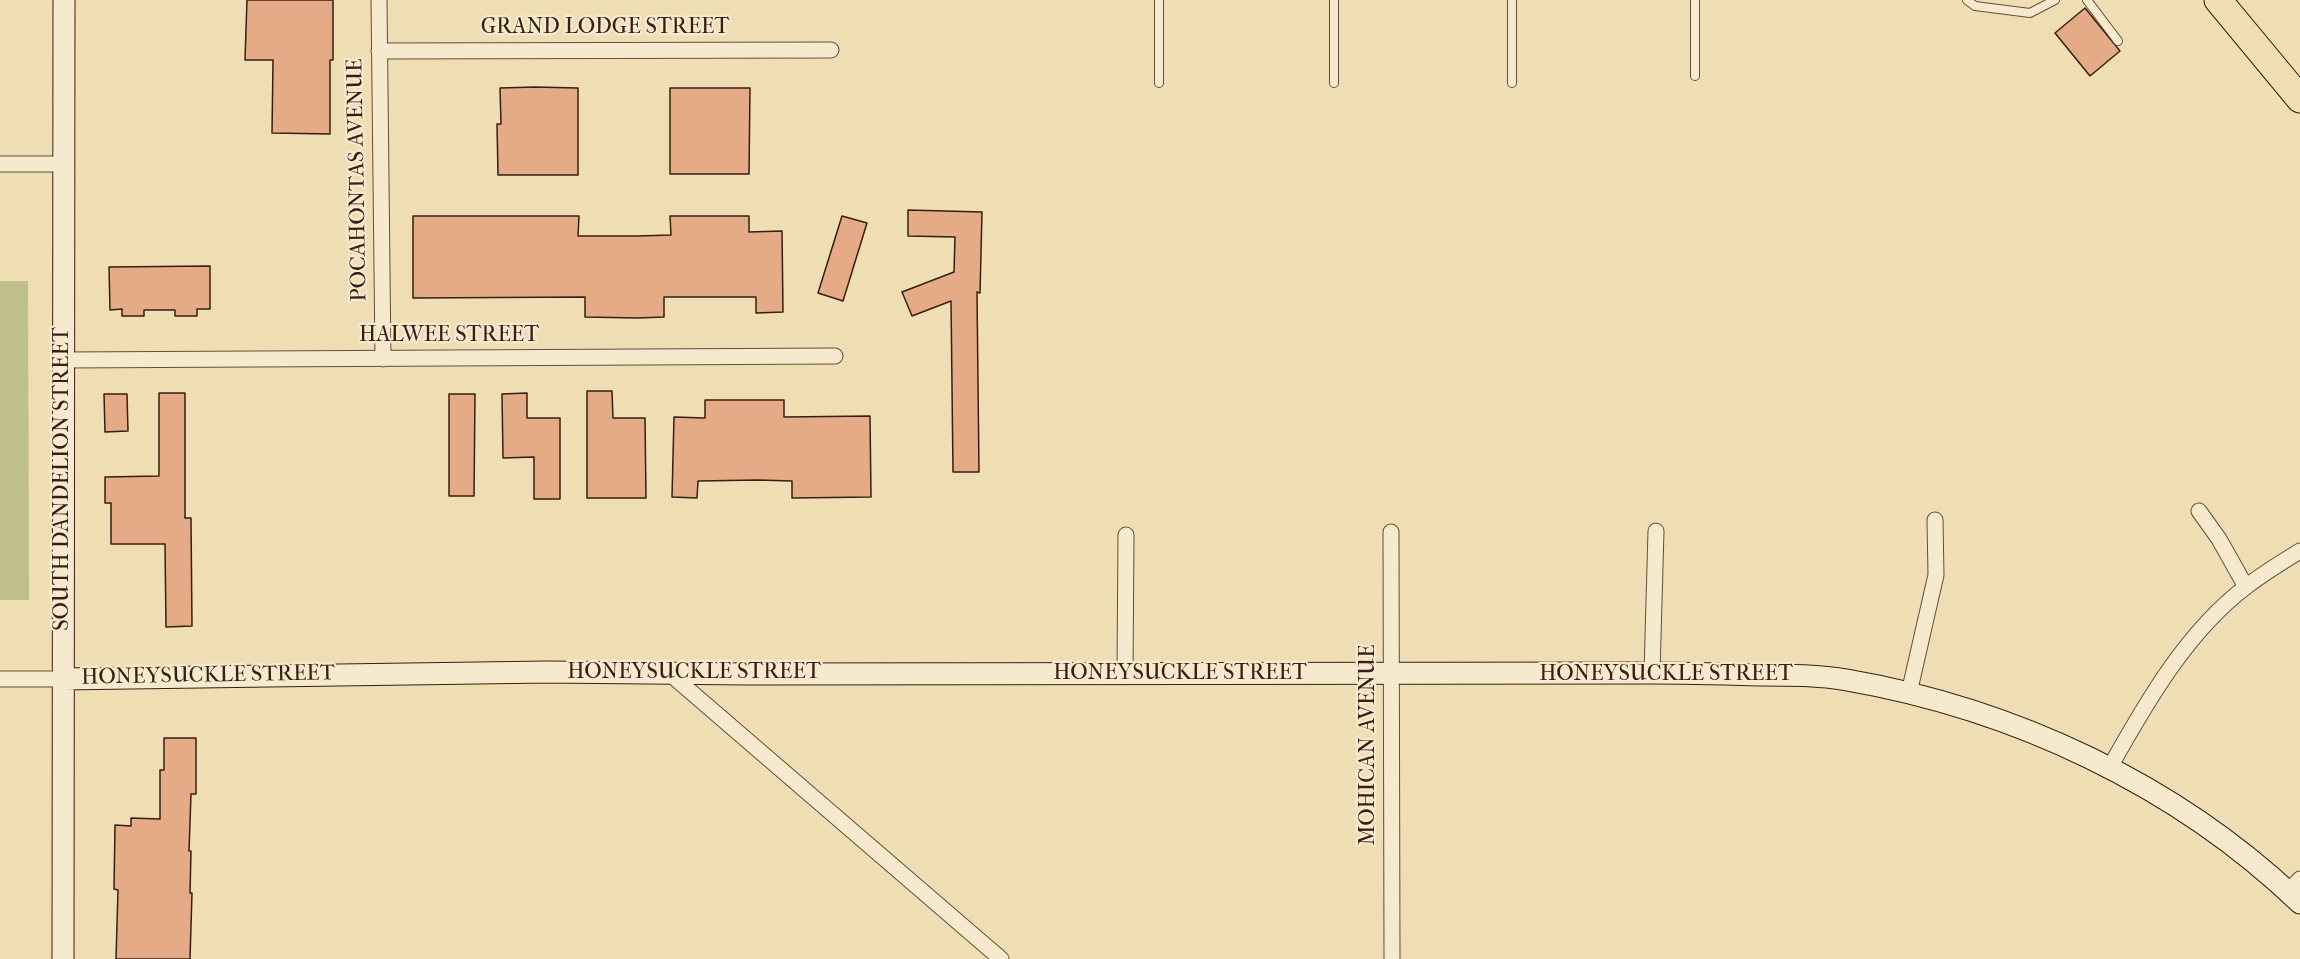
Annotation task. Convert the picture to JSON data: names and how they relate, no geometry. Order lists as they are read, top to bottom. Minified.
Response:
{"streets":{"street":["GRAND LODGE STREET","POCAHONTAS AVENUE","HALWEE STREET","SOUTH DANDELION STREET","HONEYSUCKLE STREET","MOHICAN AVENUE"]},"crossings":[["GRAND LODGE STREET","POCAHONTAS AVENUE"],["POCAHONTAS AVENUE","HALWEE STREET"],["HALWEE STREET","SOUTH DANDELION STREET"],["SOUTH DANDELION STREET","HONEYSUCKLE STREET"],["HONEYSUCKLE STREET","MOHICAN AVENUE"]]}
